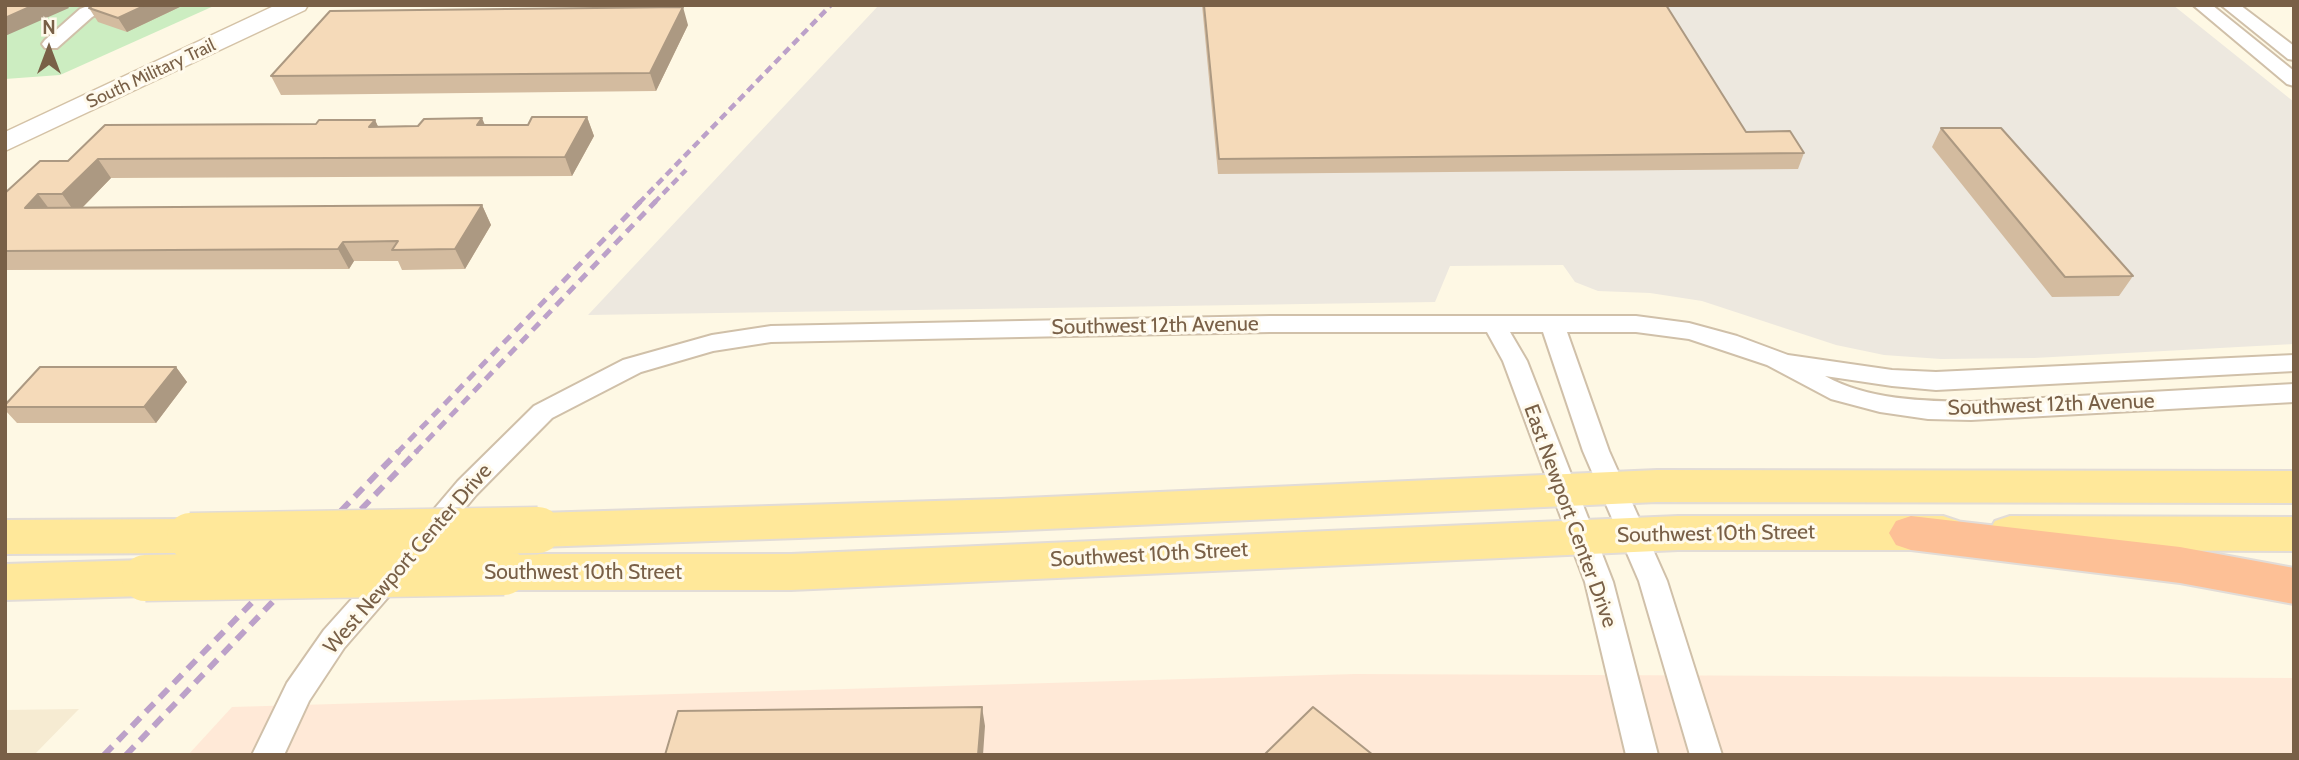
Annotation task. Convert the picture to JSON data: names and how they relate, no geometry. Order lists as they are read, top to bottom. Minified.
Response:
{"streets":{"main road":["Southwest 10th Street"],"street":["South Military Trail","Southwest 12th Avenue","East Newport Center Drive","West Newport Center Drive"]},"crossings":[["Southwest 12th Avenue","East Newport Center Drive"],["Southwest 12th Avenue","West Newport Center Drive"],["East Newport Center Drive","Southwest 10th Street"]],"north":"top"}
